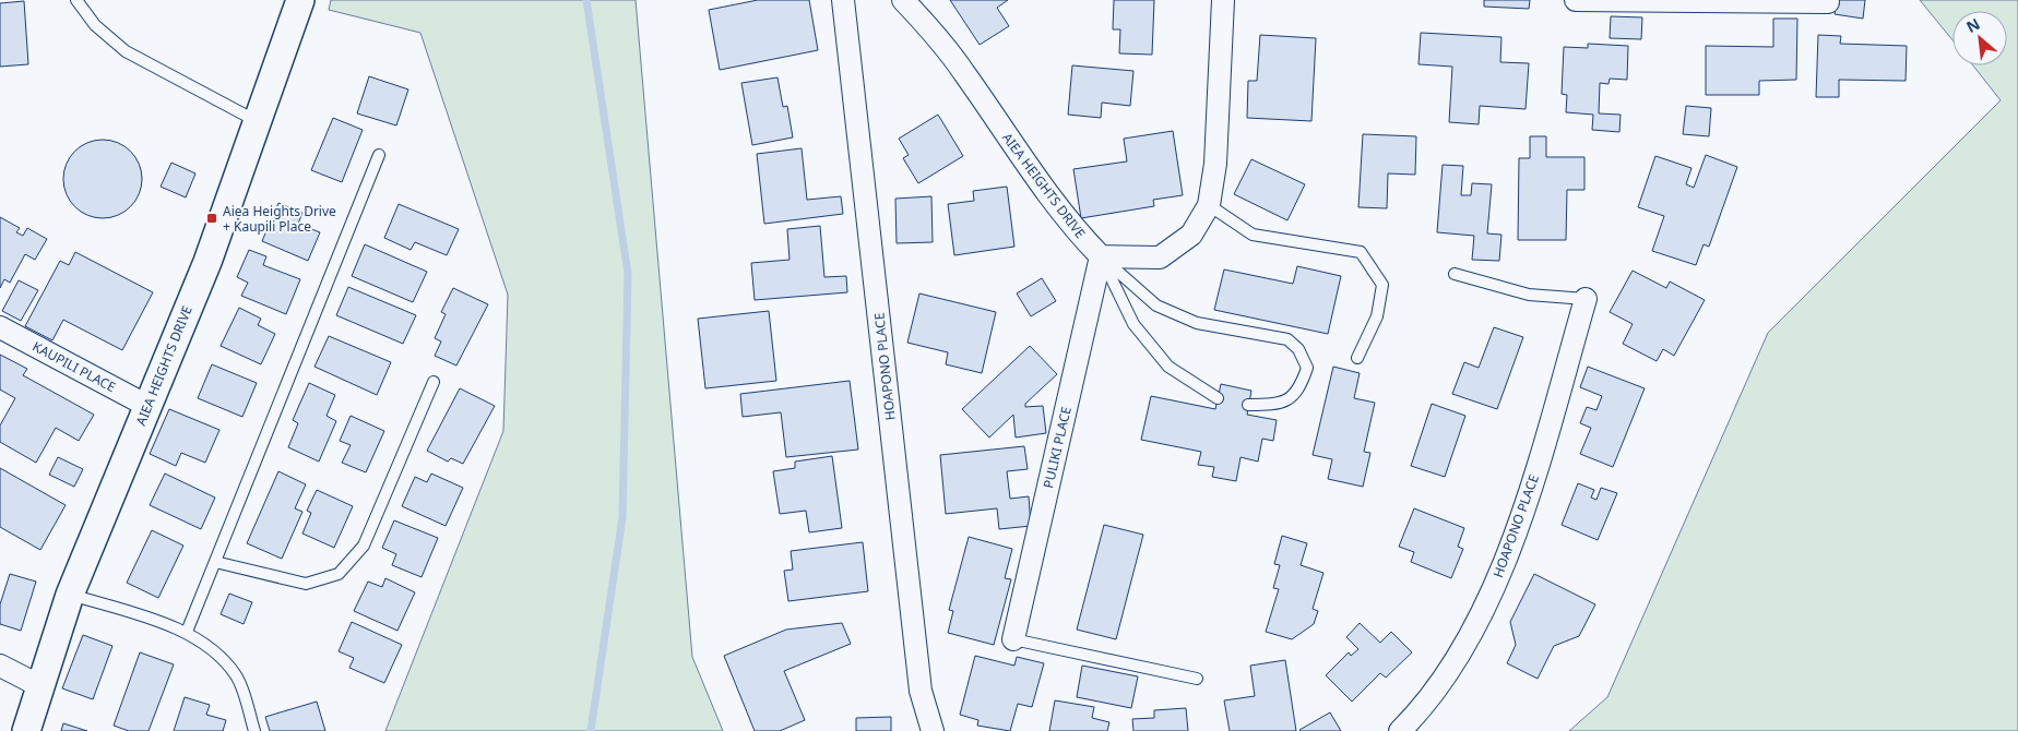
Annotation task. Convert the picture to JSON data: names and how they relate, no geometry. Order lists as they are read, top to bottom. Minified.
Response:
{"streets":{"street":["AIEA HEIGHTS DRIVE","KAUPILI PLACE","HOAPONO PLACE","PULIKI PLACE"]},"crossings":[["AIEA HEIGHTS DRIVE","KAUPILI PLACE"],["AIEA HEIGHTS DRIVE","PULIKI PLACE"]],"places":{"transit":["Aiea Heights Drive + Kaupili Place"]},"north":"top left"}
